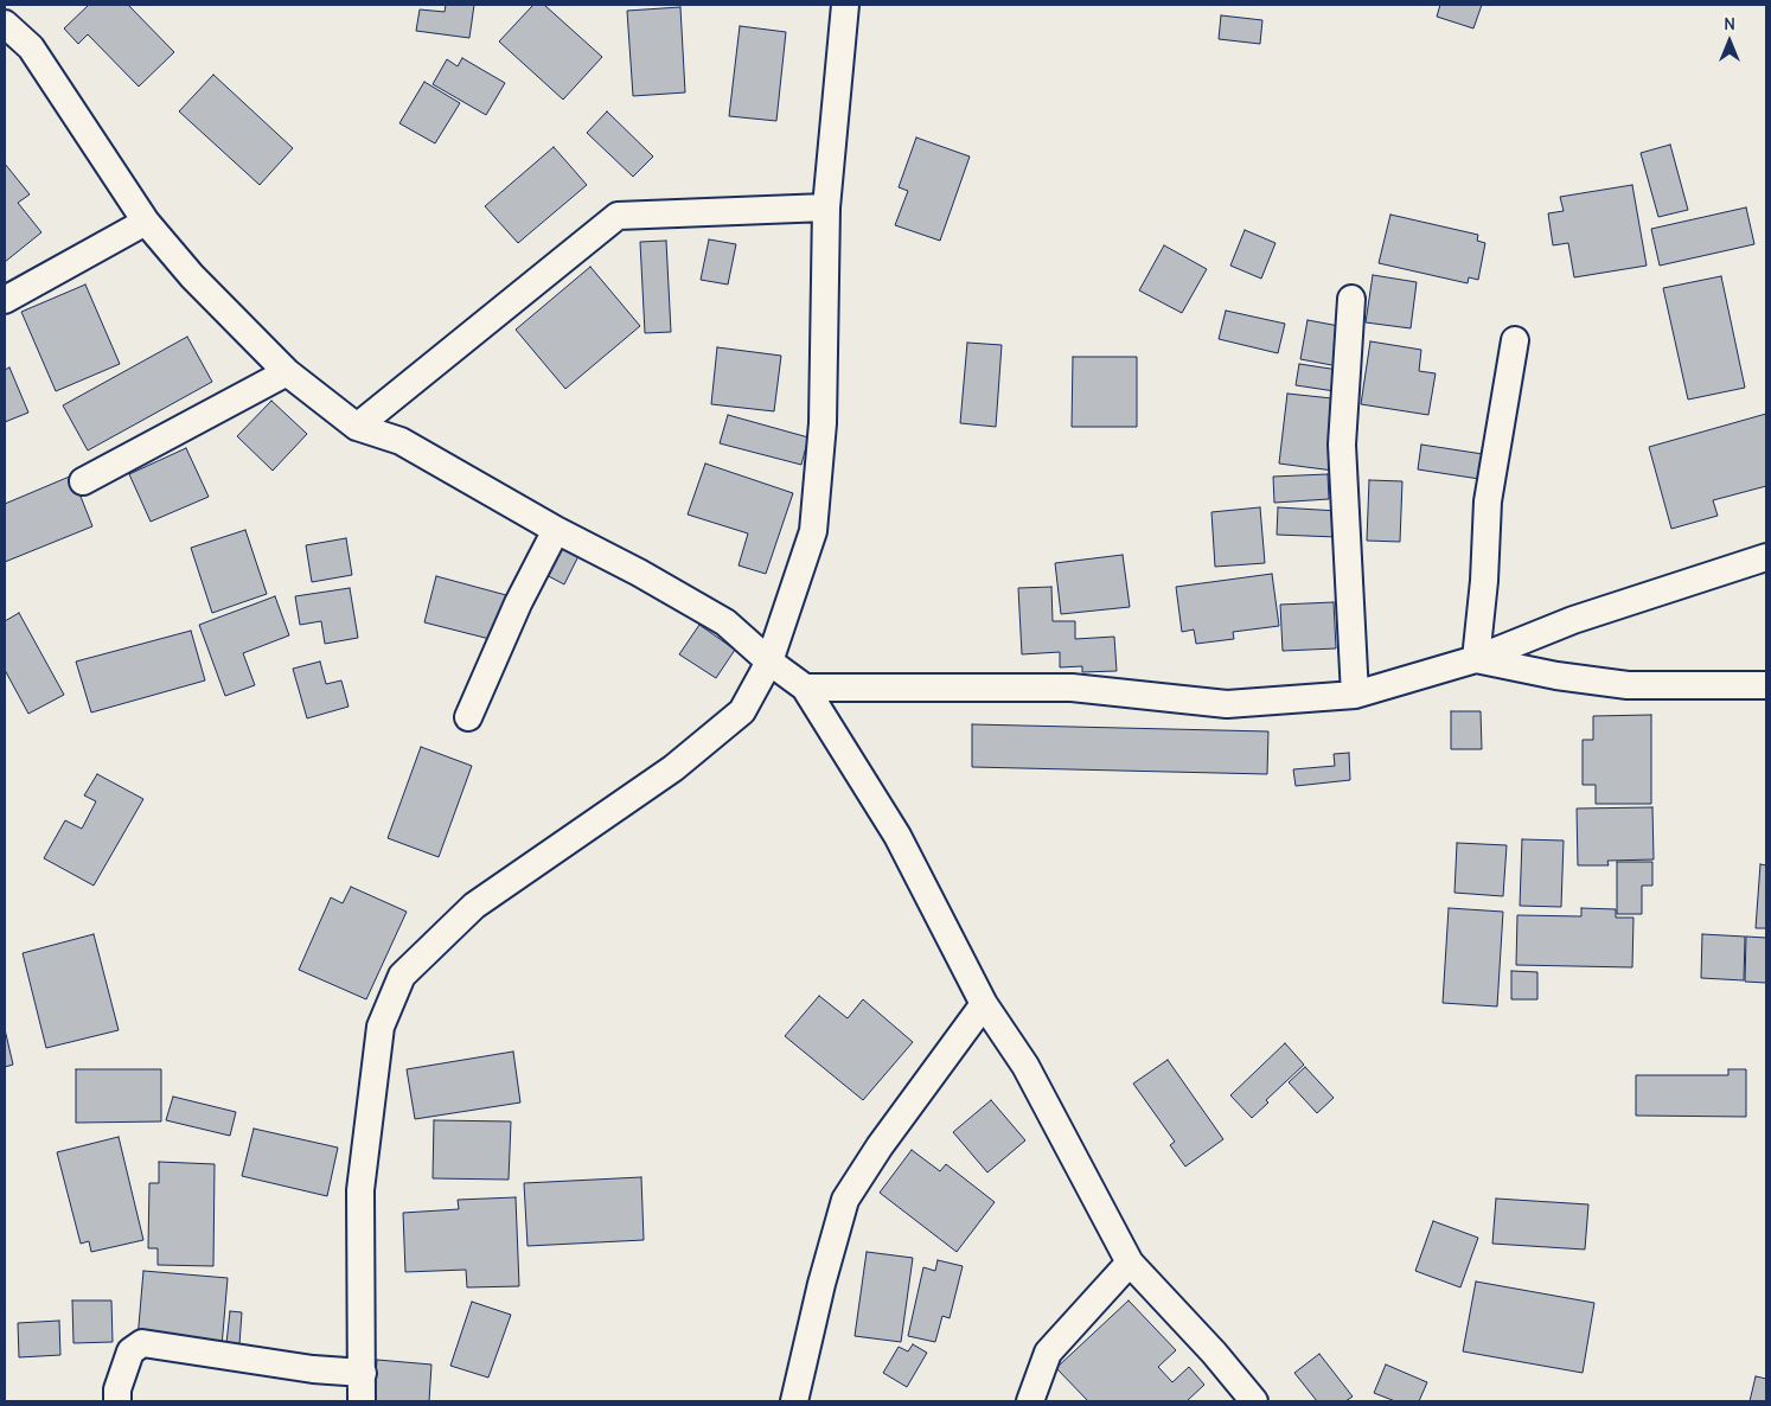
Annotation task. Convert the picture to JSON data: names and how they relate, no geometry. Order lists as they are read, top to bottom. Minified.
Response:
{"north":"top"}
